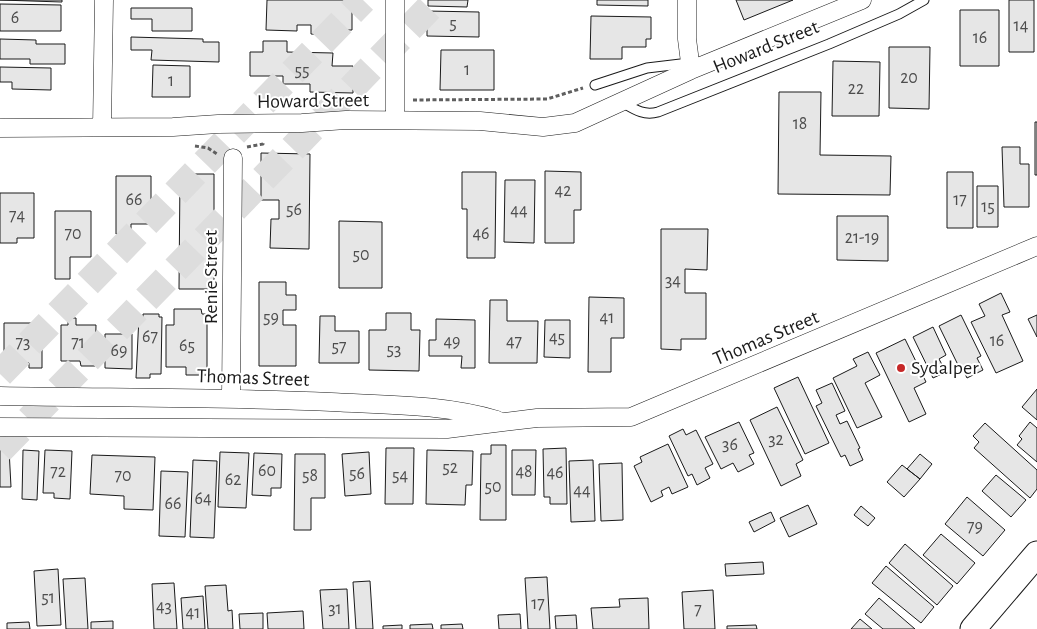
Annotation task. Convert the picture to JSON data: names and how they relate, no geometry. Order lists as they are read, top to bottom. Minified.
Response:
{"streets":{"street":["Howard Street","Renie Street","Thomas Street"]},"crossings":[["Renie Street","Thomas Street"]],"places":["Sydalper"],"house_numbers":["6","5","14","16","1","55","20","1","22","18","42","66","17","15","56","44","74","70","46","21-19","50","34","59","41","67","45","16","49","47","73","71","65","57","53","69","32","36","52","60","72","48","46","56","70","58","54","62","50","44","64","66","79","51","17","43","31","7","41"]}
